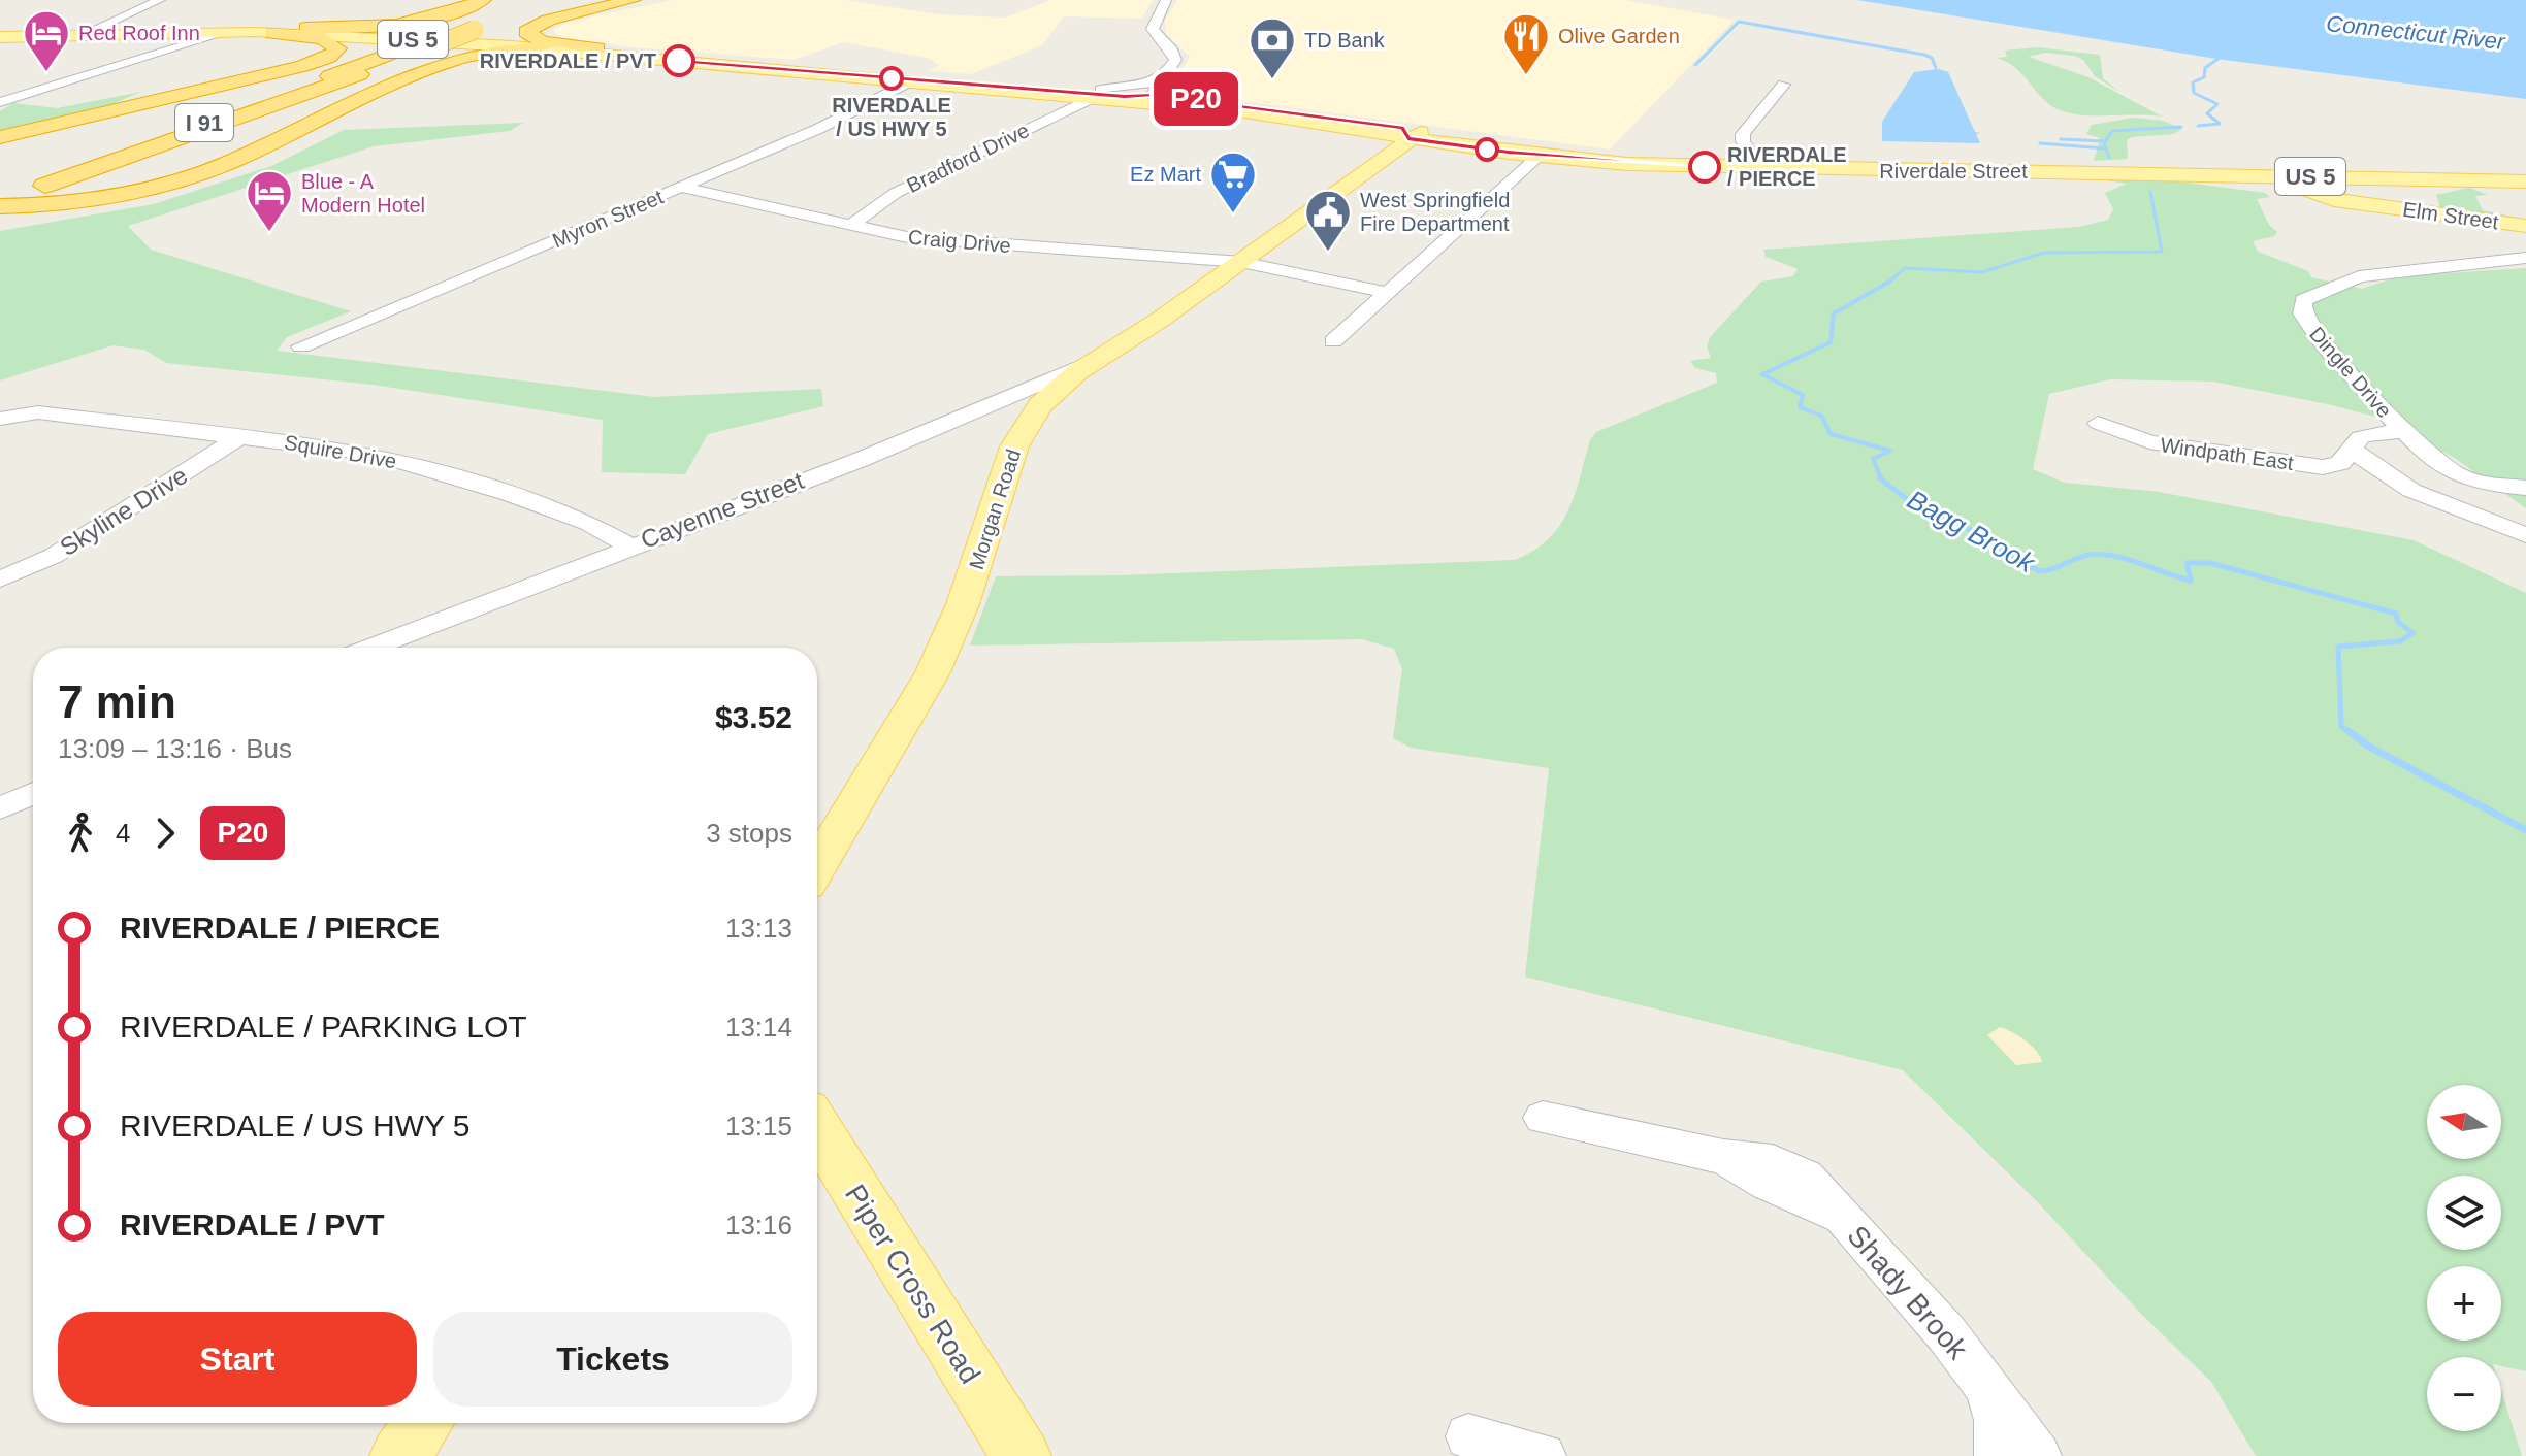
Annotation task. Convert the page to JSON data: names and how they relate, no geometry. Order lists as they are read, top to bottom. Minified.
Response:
{"streets":{"highway":["I 91"],"main road":["US 5","Riverdale Street","Elm Street","Morgan Road","Piper Cross Road"],"street":["Bradford Drive","Myron Street","Craig Drive","Dingle Drive","Squire Drive","Windpath East","Cayenne Street","Skyline Drive","Shady Brook"]},"crossings":[["Bradford Drive","Riverdale Street"],["Bradford Drive","Craig Drive"],["Riverdale Street","Elm Street"],["Riverdale Street","Myron Street"],["Riverdale Street","Morgan Road"],["Myron Street","Craig Drive"],["Craig Drive","Morgan Road"],["Dingle Drive","Windpath East"],["Squire Drive","Cayenne Street"],["Squire Drive","Skyline Drive"],["Morgan Road","Cayenne Street"]],"water":["Connecticut River","Bagg Brook"],"places":{"other":["RIVERDALE / PVT","RIVERDALE / US HWY 5","RIVERDALE / PIERCE"],"hotel":["Red Roof Inn","Blue - A Modern Hotel"],"restaurant":["Olive Garden"],"bank":["TD Bank"],"supermarket":["Ez Mart"],"public building":["West Springfield Fire Department"]},"lines":["bus line P20"],"north":"left","page":{"on_map":"P20","heading":["7 min","13:09 – 13:16 · Bus","$3.52"],"legs":["4","P20","3 stops"],"list":[{"name":"RIVERDALE / PIERCE","value":"13:13"},{"name":"RIVERDALE / PARKING LOT","value":"13:14"},{"name":"RIVERDALE / US HWY 5","value":"13:15"},{"name":"RIVERDALE / PVT","value":"13:16"}],"map_buttons":["+","−"],"buttons":["Start","Tickets"]}}
